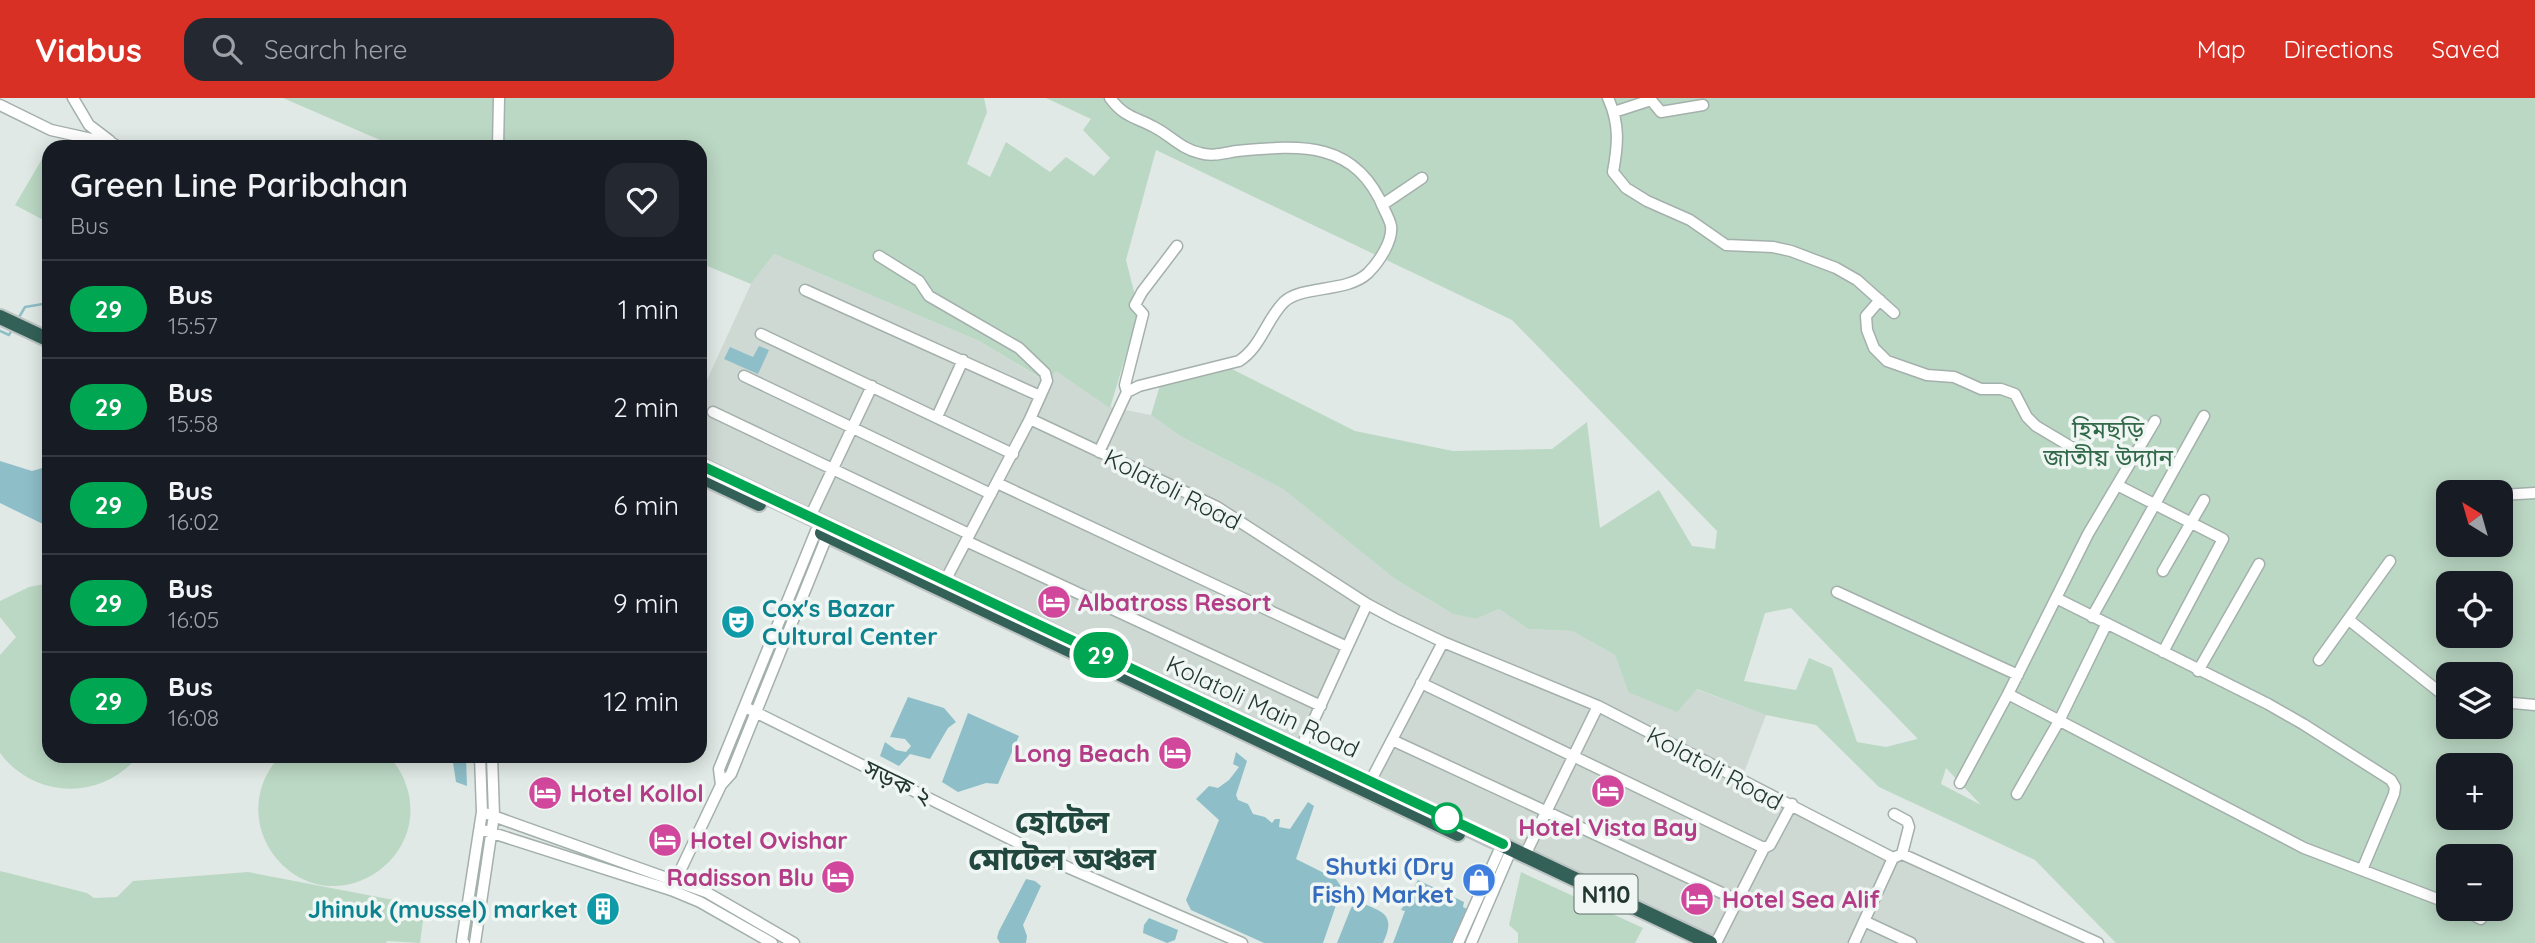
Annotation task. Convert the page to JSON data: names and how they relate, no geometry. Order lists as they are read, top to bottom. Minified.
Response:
{"streets":{"highway":["Kolatoli Main Road","N110"],"street":["Kolatoli Road","সড়ক ২"]},"crossings":[["Kolatoli Main Road","N110"]],"districts":["হোটেল মোটেল অঞ্চল"],"parks":["হিমছড়ি জাতীয় উদ্যান"],"places":{"hotel":["Albatross Resort","Long Beach","Hotel Vista Bay","Hotel Kollol","Hotel Ovishar","Radisson Blu","Hotel Sea Alif"],"theatre":["Cox's Bazar Cultural Center"],"shop":["Shutki (Dry Fish) Market"],"building":["Jhinuk (mussel) market"]},"lines":["bus line 29"],"north":"top left","page":{"header":"Viabus","search":"Search here","nav":["Map","Directions","Saved"],"on_map":"29","heading":["Green Line Paribahan","Bus"],"list":[{"mark":"29","name":"Bus","note":"15:57","value":"1 min"},{"mark":"29","name":"Bus","note":"15:58","value":"2 min"},{"mark":"29","name":"Bus","note":"16:02","value":"6 min"},{"mark":"29","name":"Bus","note":"16:05","value":"9 min"},{"mark":"29","name":"Bus","note":"16:08","value":"12 min"}],"map_buttons":["+","−"]}}
